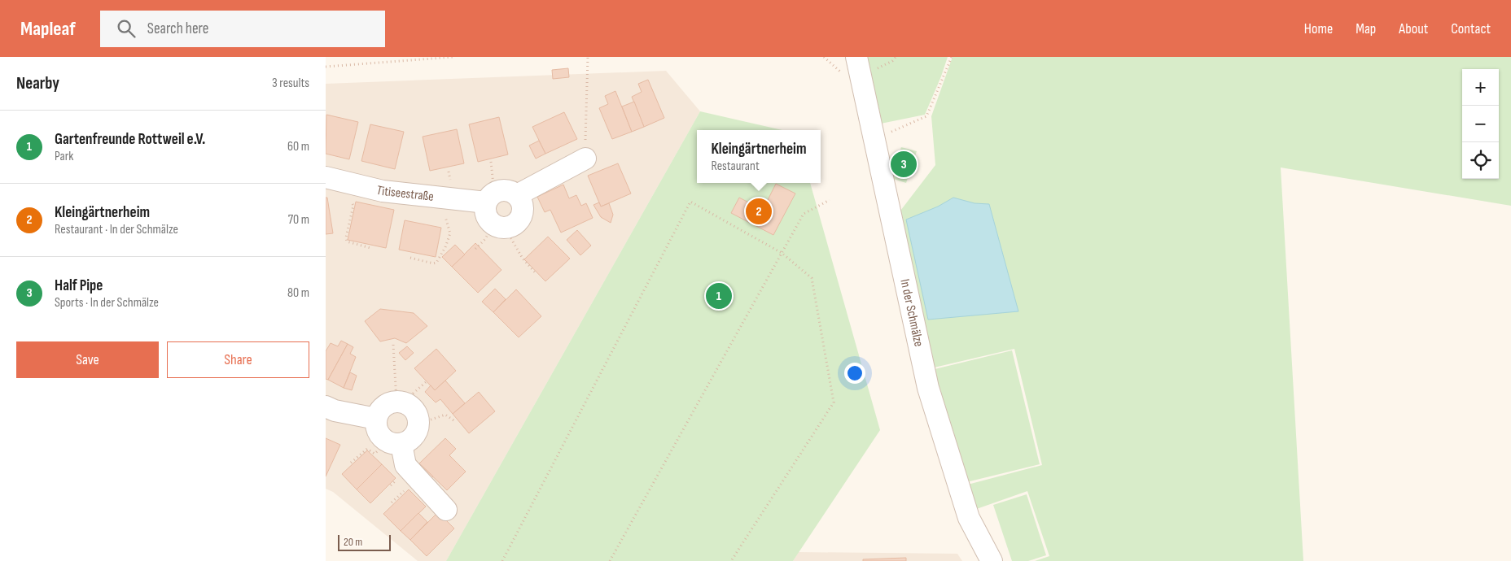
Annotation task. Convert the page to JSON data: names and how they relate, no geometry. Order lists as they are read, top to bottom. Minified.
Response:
{"streets":{"street":["Titiseestraße","In der Schmälze"]},"scale_bar":"20 m","page":{"header":"Mapleaf","search":"Search here","nav":["Home","Map","About","Contact"],"heading":["Nearby","3 results"],"map_buttons":["+","−"],"list":[{"mark":"1","name":"Gartenfreunde Rottweil e.V.","note":"Park","value":"60 m"},{"mark":"2","name":"Kleingärtnerheim","note":"Restaurant · In der Schmälze","value":"70 m"},{"mark":"3","name":"Half Pipe","note":"Sports · In der Schmälze","value":"80 m"}],"popup":["Kleingärtnerheim","Restaurant"],"pins":["3","2","1"],"buttons":["Save","Share"],"scale":"20 m"}}
